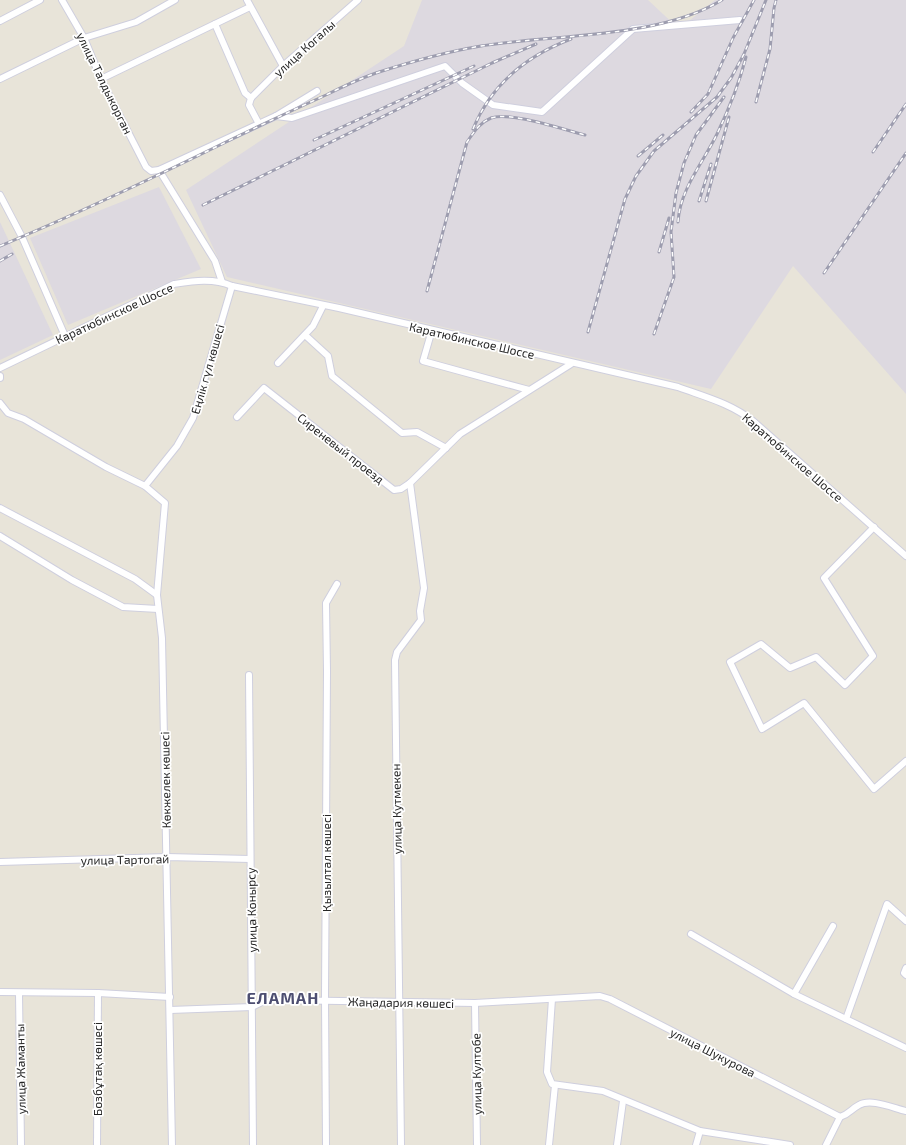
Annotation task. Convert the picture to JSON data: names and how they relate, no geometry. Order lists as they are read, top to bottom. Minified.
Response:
{"streets":{"street":["улица Когалы","улица Талдыкорган","Каратюбинское Шоссе","Еңлік гүл көшесі","Сиреневый проезд","Көкжелек көшесі","улица Кутмекен","улица Тартогай","Қызылтал көшесі","улица Конырсу","Жаңадария көшесі","улица Шукурова","улица Жаманты","Бозбұтақ көшесі","улица Култобе"]},"crossings":[["Каратюбинское Шоссе","Еңлік гүл көшесі"],["Еңлік гүл көшесі","Көкжелек көшесі"],["Сиреневый проезд","улица Кутмекен"],["Көкжелек көшесі","улица Тартогай"],["Көкжелек көшесі","Жаңадария көшесі"],["улица Кутмекен","Жаңадария көшесі"],["улица Тартогай","улица Конырсу"],["Қызылтал көшесі","Жаңадария көшесі"],["улица Конырсу","Жаңадария көшесі"],["Жаңадария көшесі","улица Шукурова"],["Жаңадария көшесі","улица Култобе"]],"districts":["ЕЛАМАН"]}
